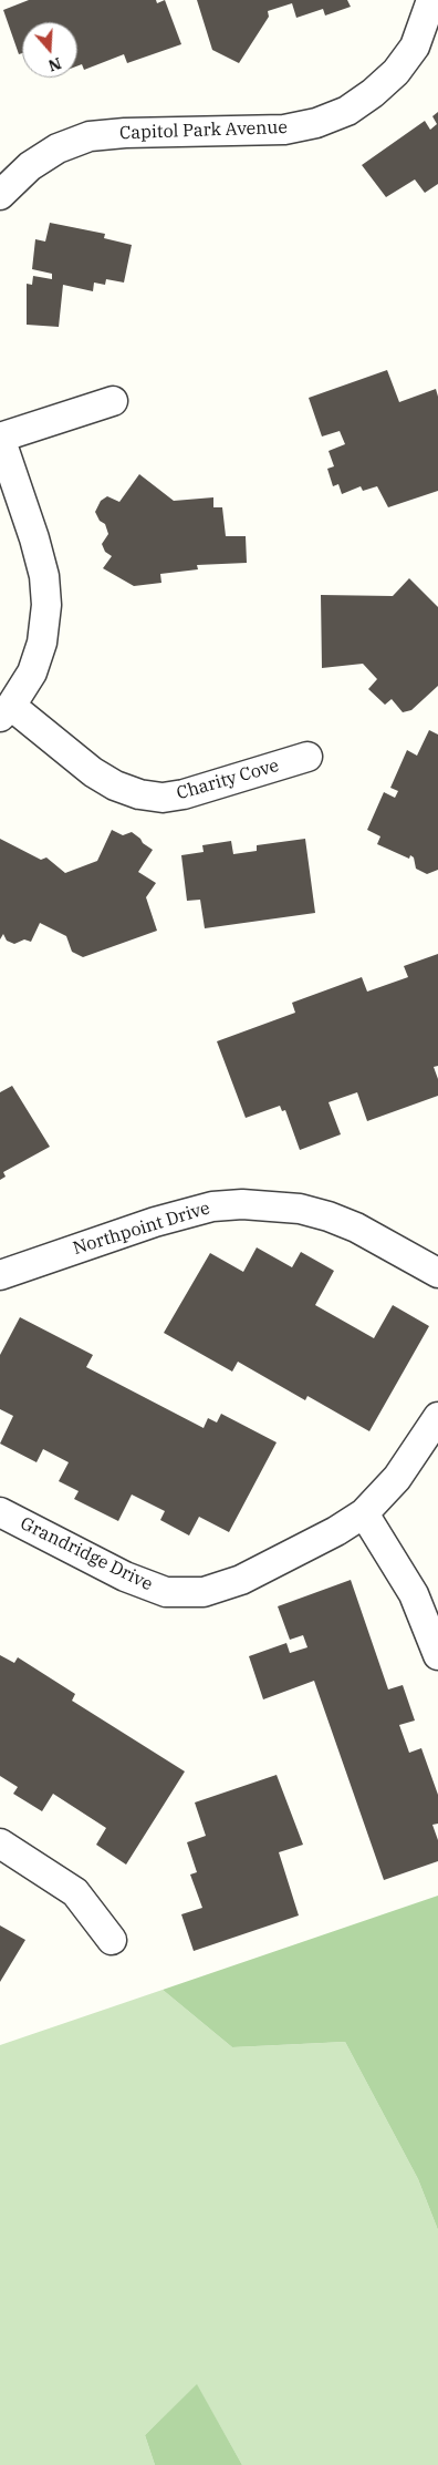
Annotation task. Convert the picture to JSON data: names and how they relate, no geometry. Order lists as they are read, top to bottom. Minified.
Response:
{"streets":{"street":["Capitol Park Avenue","Charity Cove","Northpoint Drive","Grandridge Drive"]},"north":"bottom"}
